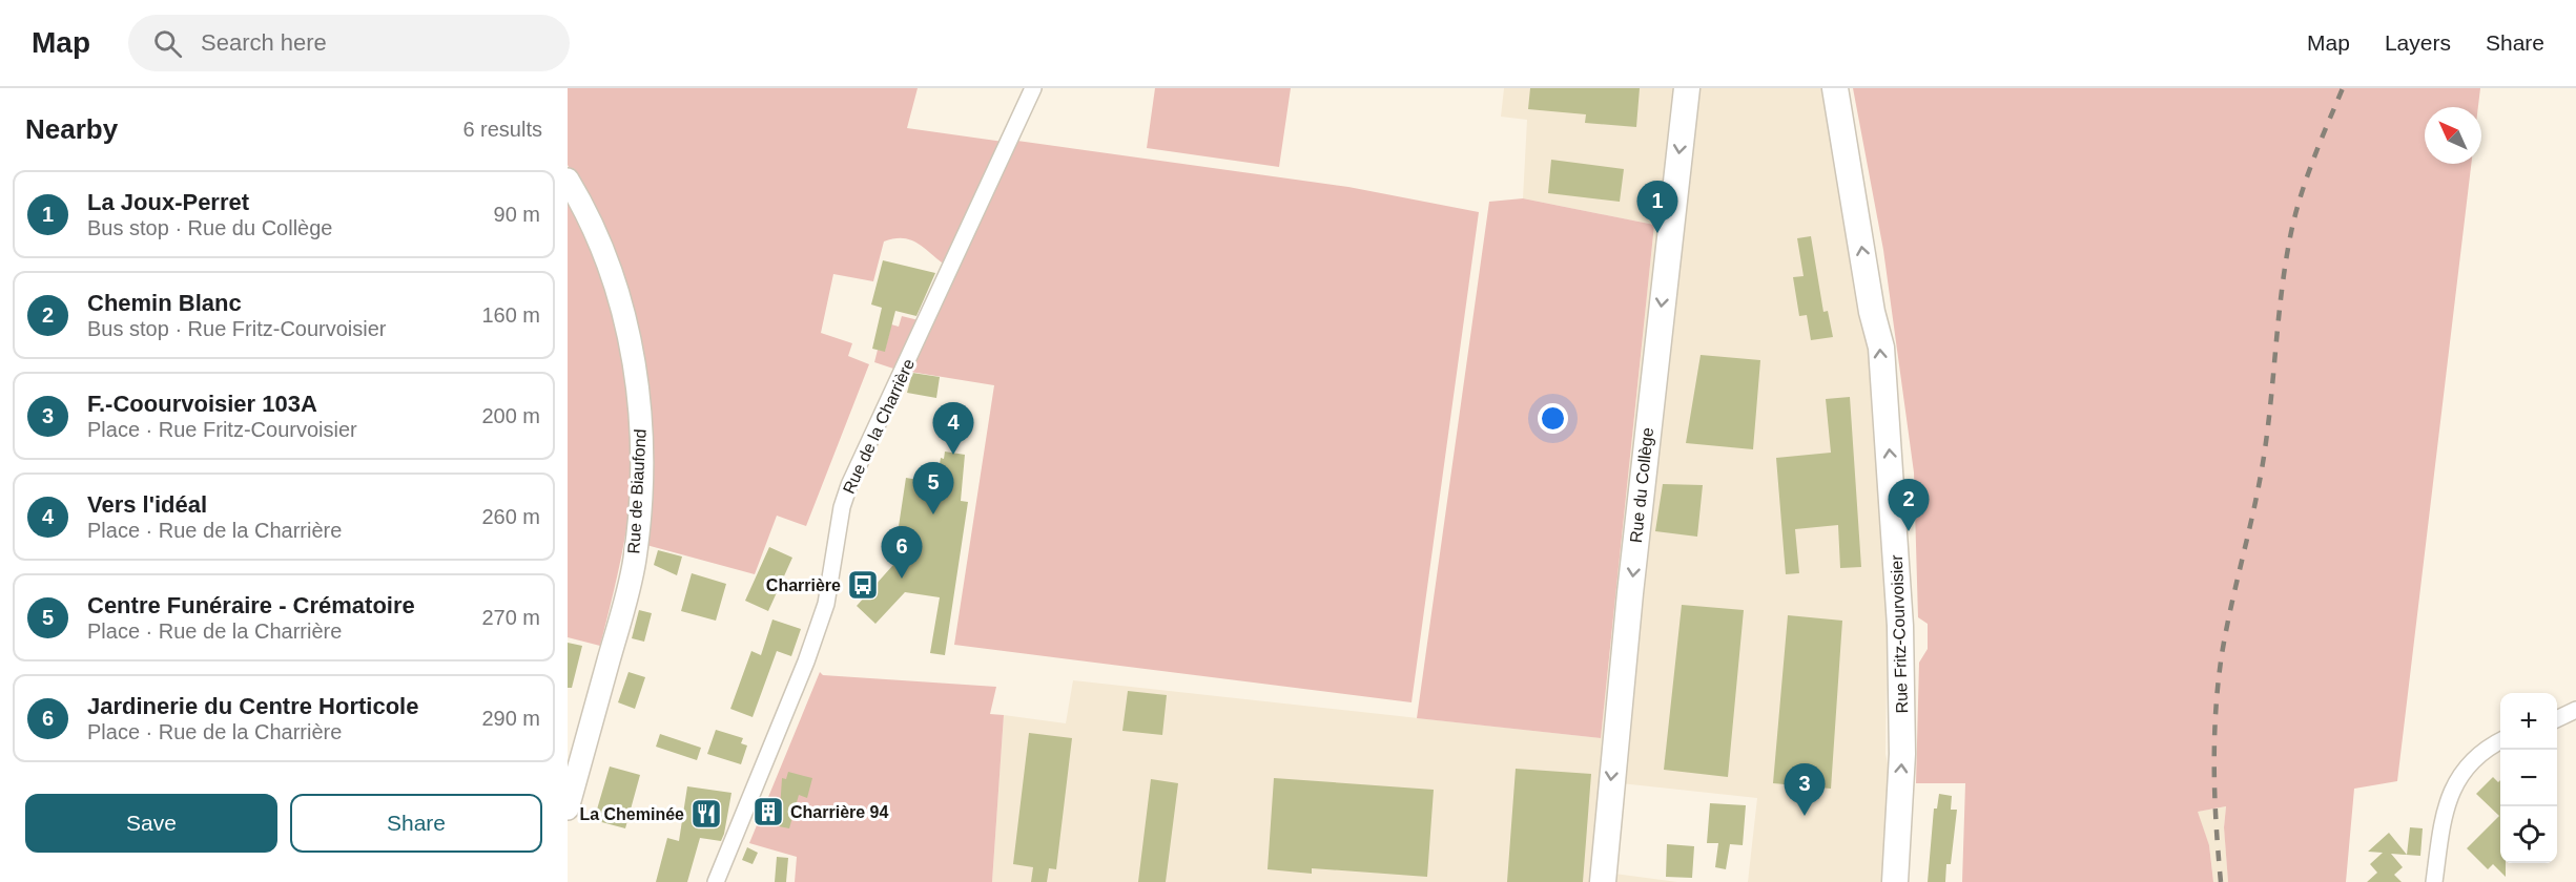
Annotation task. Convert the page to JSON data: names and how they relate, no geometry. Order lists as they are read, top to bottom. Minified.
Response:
{"streets":{"main road":["Rue du Collège","Rue de Biaufond","Rue Fritz-Courvoisier"],"street":["Rue de la Charrière"]},"one_way":["Rue du Collège","Rue Fritz-Courvoisier"],"places":{"bus stop":["Charrière"],"building":["Charrière 94"],"restaurant":["La Cheminée"]},"north":"top left","page":{"header":"Map","search":"Search here","nav":["Map","Layers","Share"],"heading":["Nearby","6 results"],"list":[{"mark":"1","name":"La Joux-Perret","note":"Bus stop · Rue du Collège","value":"90 m"},{"mark":"2","name":"Chemin Blanc","note":"Bus stop · Rue Fritz-Courvoisier","value":"160 m"},{"mark":"3","name":"F.-Coourvoisier 103A","note":"Place · Rue Fritz-Courvoisier","value":"200 m"},{"mark":"4","name":"Vers l'idéal","note":"Place · Rue de la Charrière","value":"260 m"},{"mark":"5","name":"Centre Funéraire - Crématoire","note":"Place · Rue de la Charrière","value":"270 m"},{"mark":"6","name":"Jardinerie du Centre Horticole","note":"Place · Rue de la Charrière","value":"290 m"}],"pins":["1","4","5","2","6","3"],"map_buttons":["+","−"],"buttons":["Save","Share"]}}
